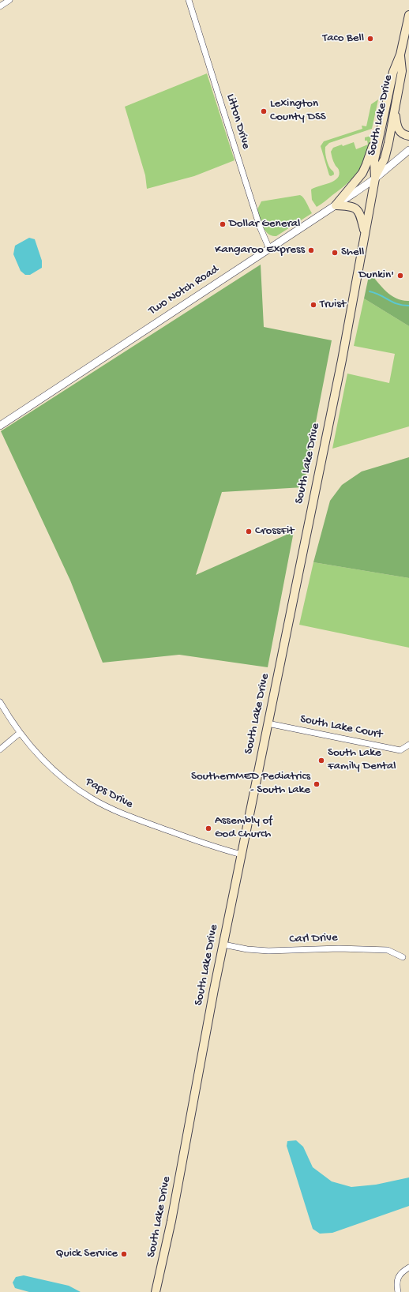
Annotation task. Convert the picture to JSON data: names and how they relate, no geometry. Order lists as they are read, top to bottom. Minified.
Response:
{"streets":{"main road":["South Lake Drive"],"street":["Litton Drive","Two Notch Road","South Lake Court","Paps Drive","Carl Drive"]},"crossings":[["South Lake Drive","Two Notch Road"],["South Lake Drive","South Lake Court"],["South Lake Drive","Paps Drive"],["South Lake Drive","Carl Drive"],["Litton Drive","Two Notch Road"]],"places":["Taco Bell","Lexington County DSS","Dollar General","Kangaroo Express","Shell","Dunkin'","Truist","CrossFit","South Lake Family Dental","SouthernMED Pediatrics - South Lake","Assembly of God Church","Quick Service"]}
